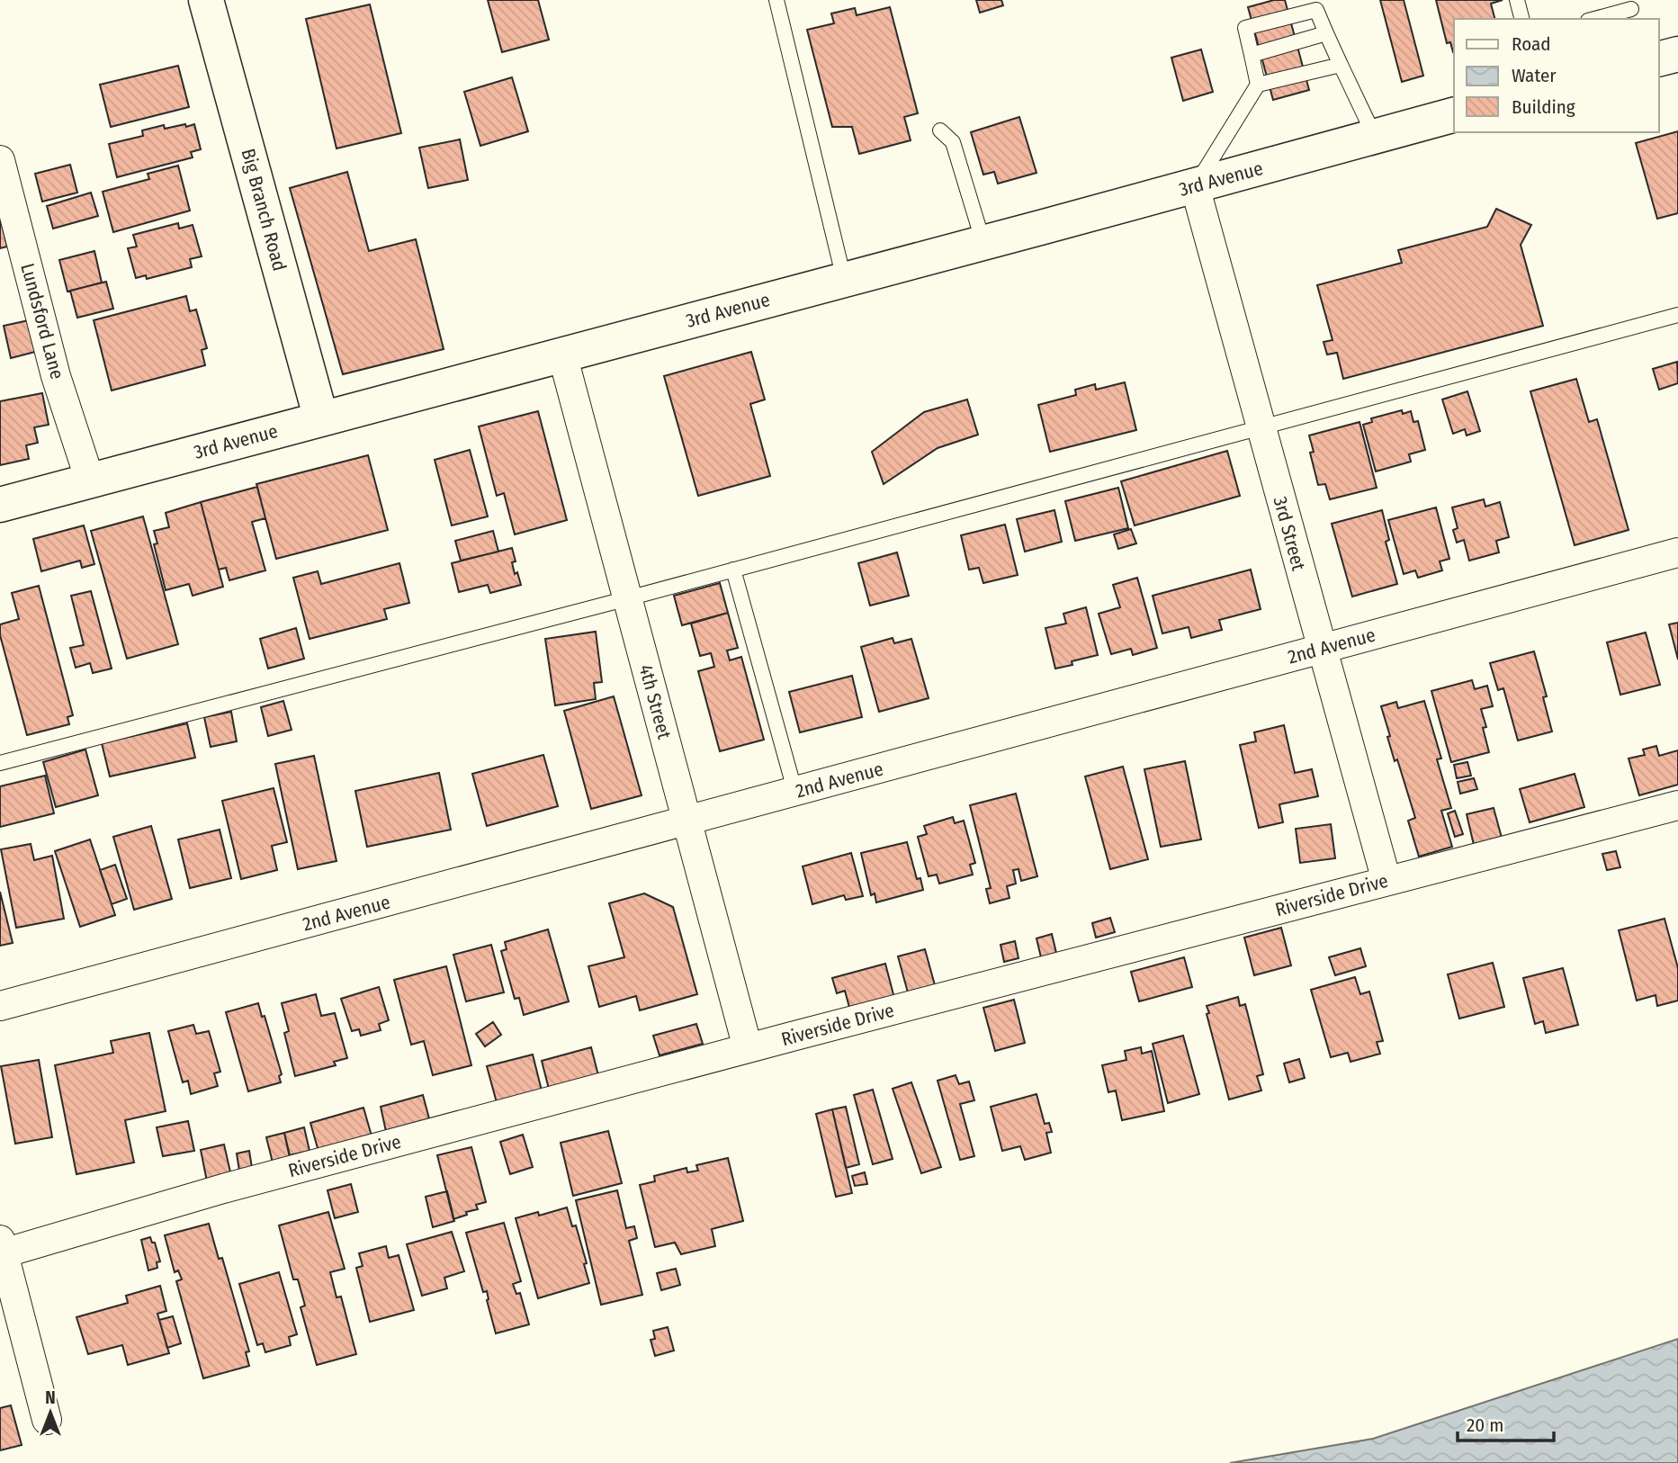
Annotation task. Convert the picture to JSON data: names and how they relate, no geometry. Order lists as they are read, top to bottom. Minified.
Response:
{"streets":{"street":["3rd Avenue","Big Branch Road","Lundsford Lane","3rd Street","2nd Avenue","4th Street","Riverside Drive"]},"crossings":[["3rd Avenue","Big Branch Road"],["3rd Avenue","Lundsford Lane"],["3rd Avenue","3rd Street"],["3rd Avenue","4th Street"],["3rd Street","2nd Avenue"],["3rd Street","Riverside Drive"],["2nd Avenue","4th Street"],["4th Street","Riverside Drive"]],"legend":["Road","Water","Building"],"scale_bar":"20 m","north":"top"}
